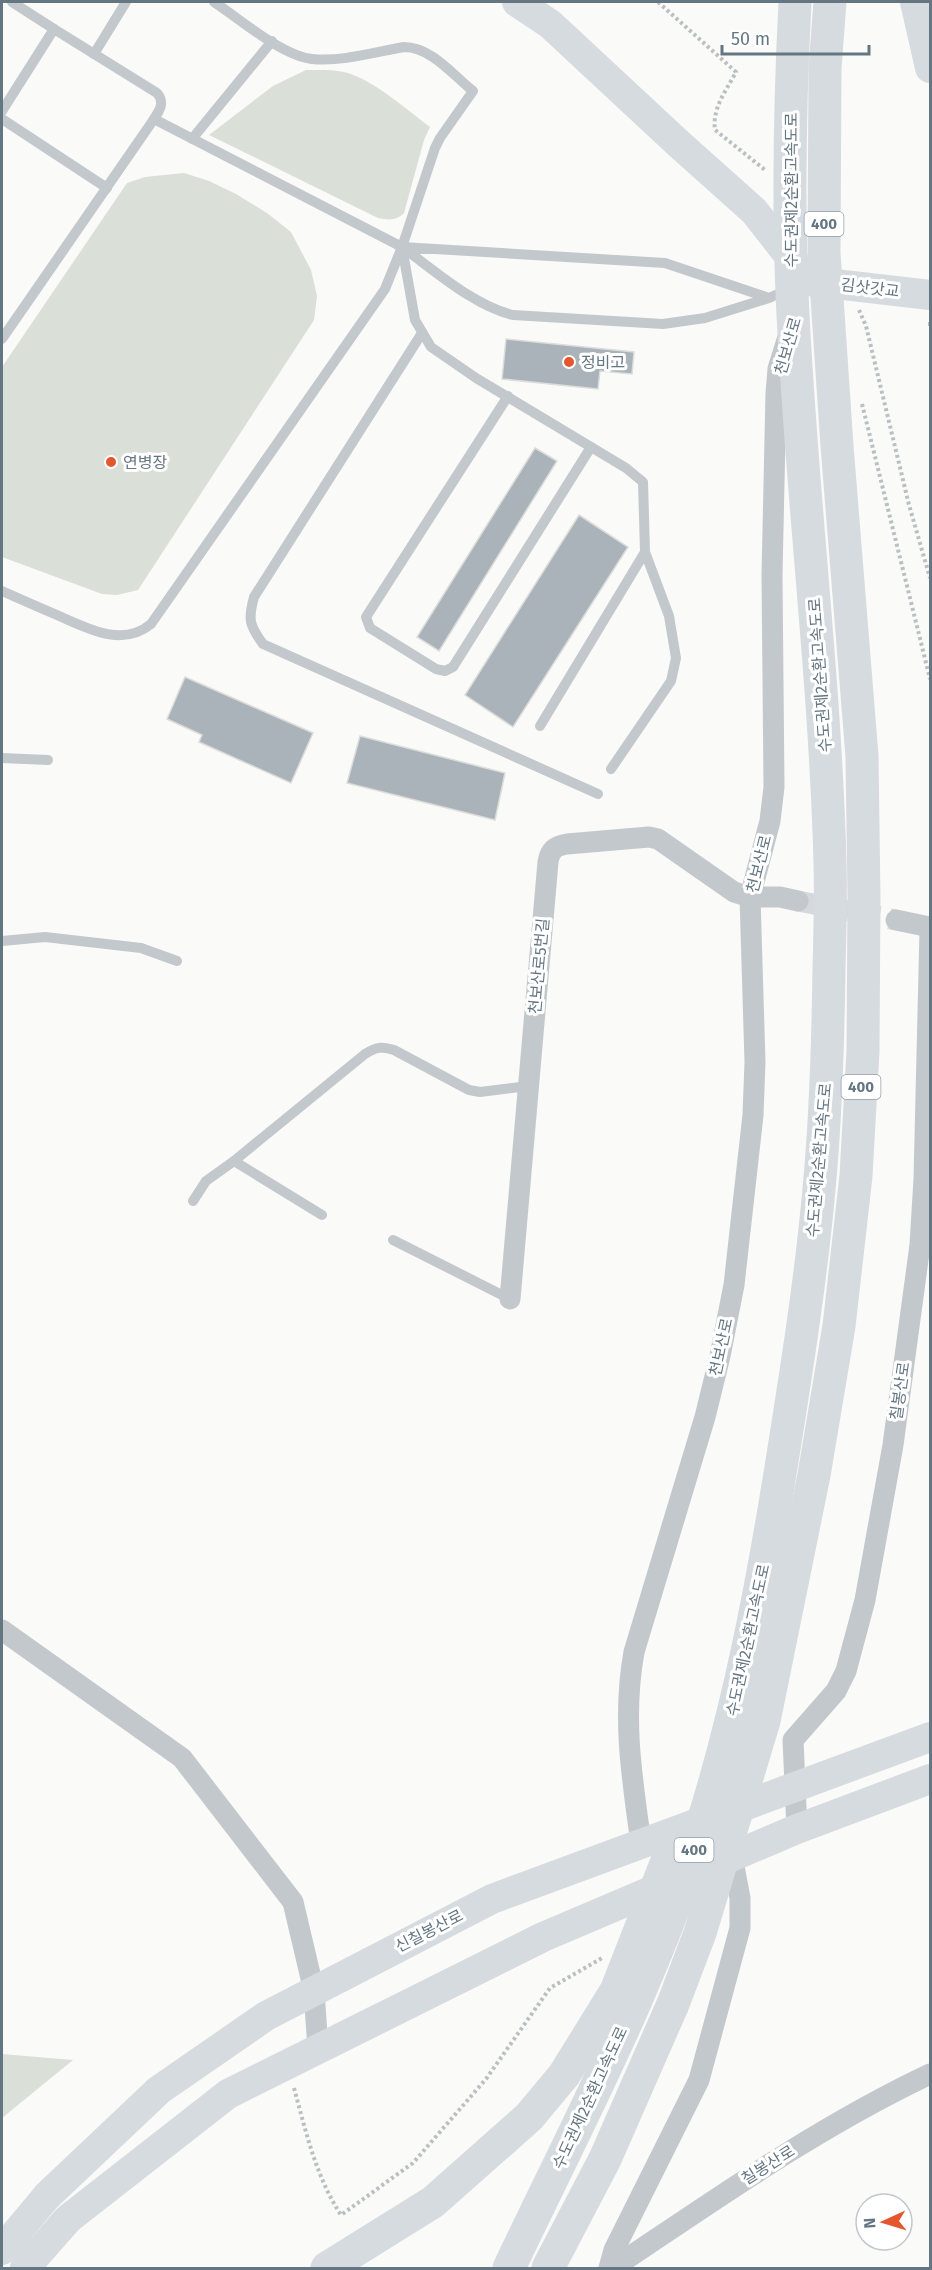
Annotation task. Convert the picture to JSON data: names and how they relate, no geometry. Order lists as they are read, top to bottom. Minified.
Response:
{"streets":{"highway":["수도권제2순환고속도로","400"],"street":["김삿갓교","천보산로","천보산로5번길","칠봉산로","신칠봉산로"]},"crossings":[["김삿갓교","천보산로"],["천보산로","천보산로5번길"],["천보산로","신칠봉산로"],["칠봉산로","신칠봉산로"]],"places":["정비고","연병장"],"scale_bar":"50 m","north":"left"}
